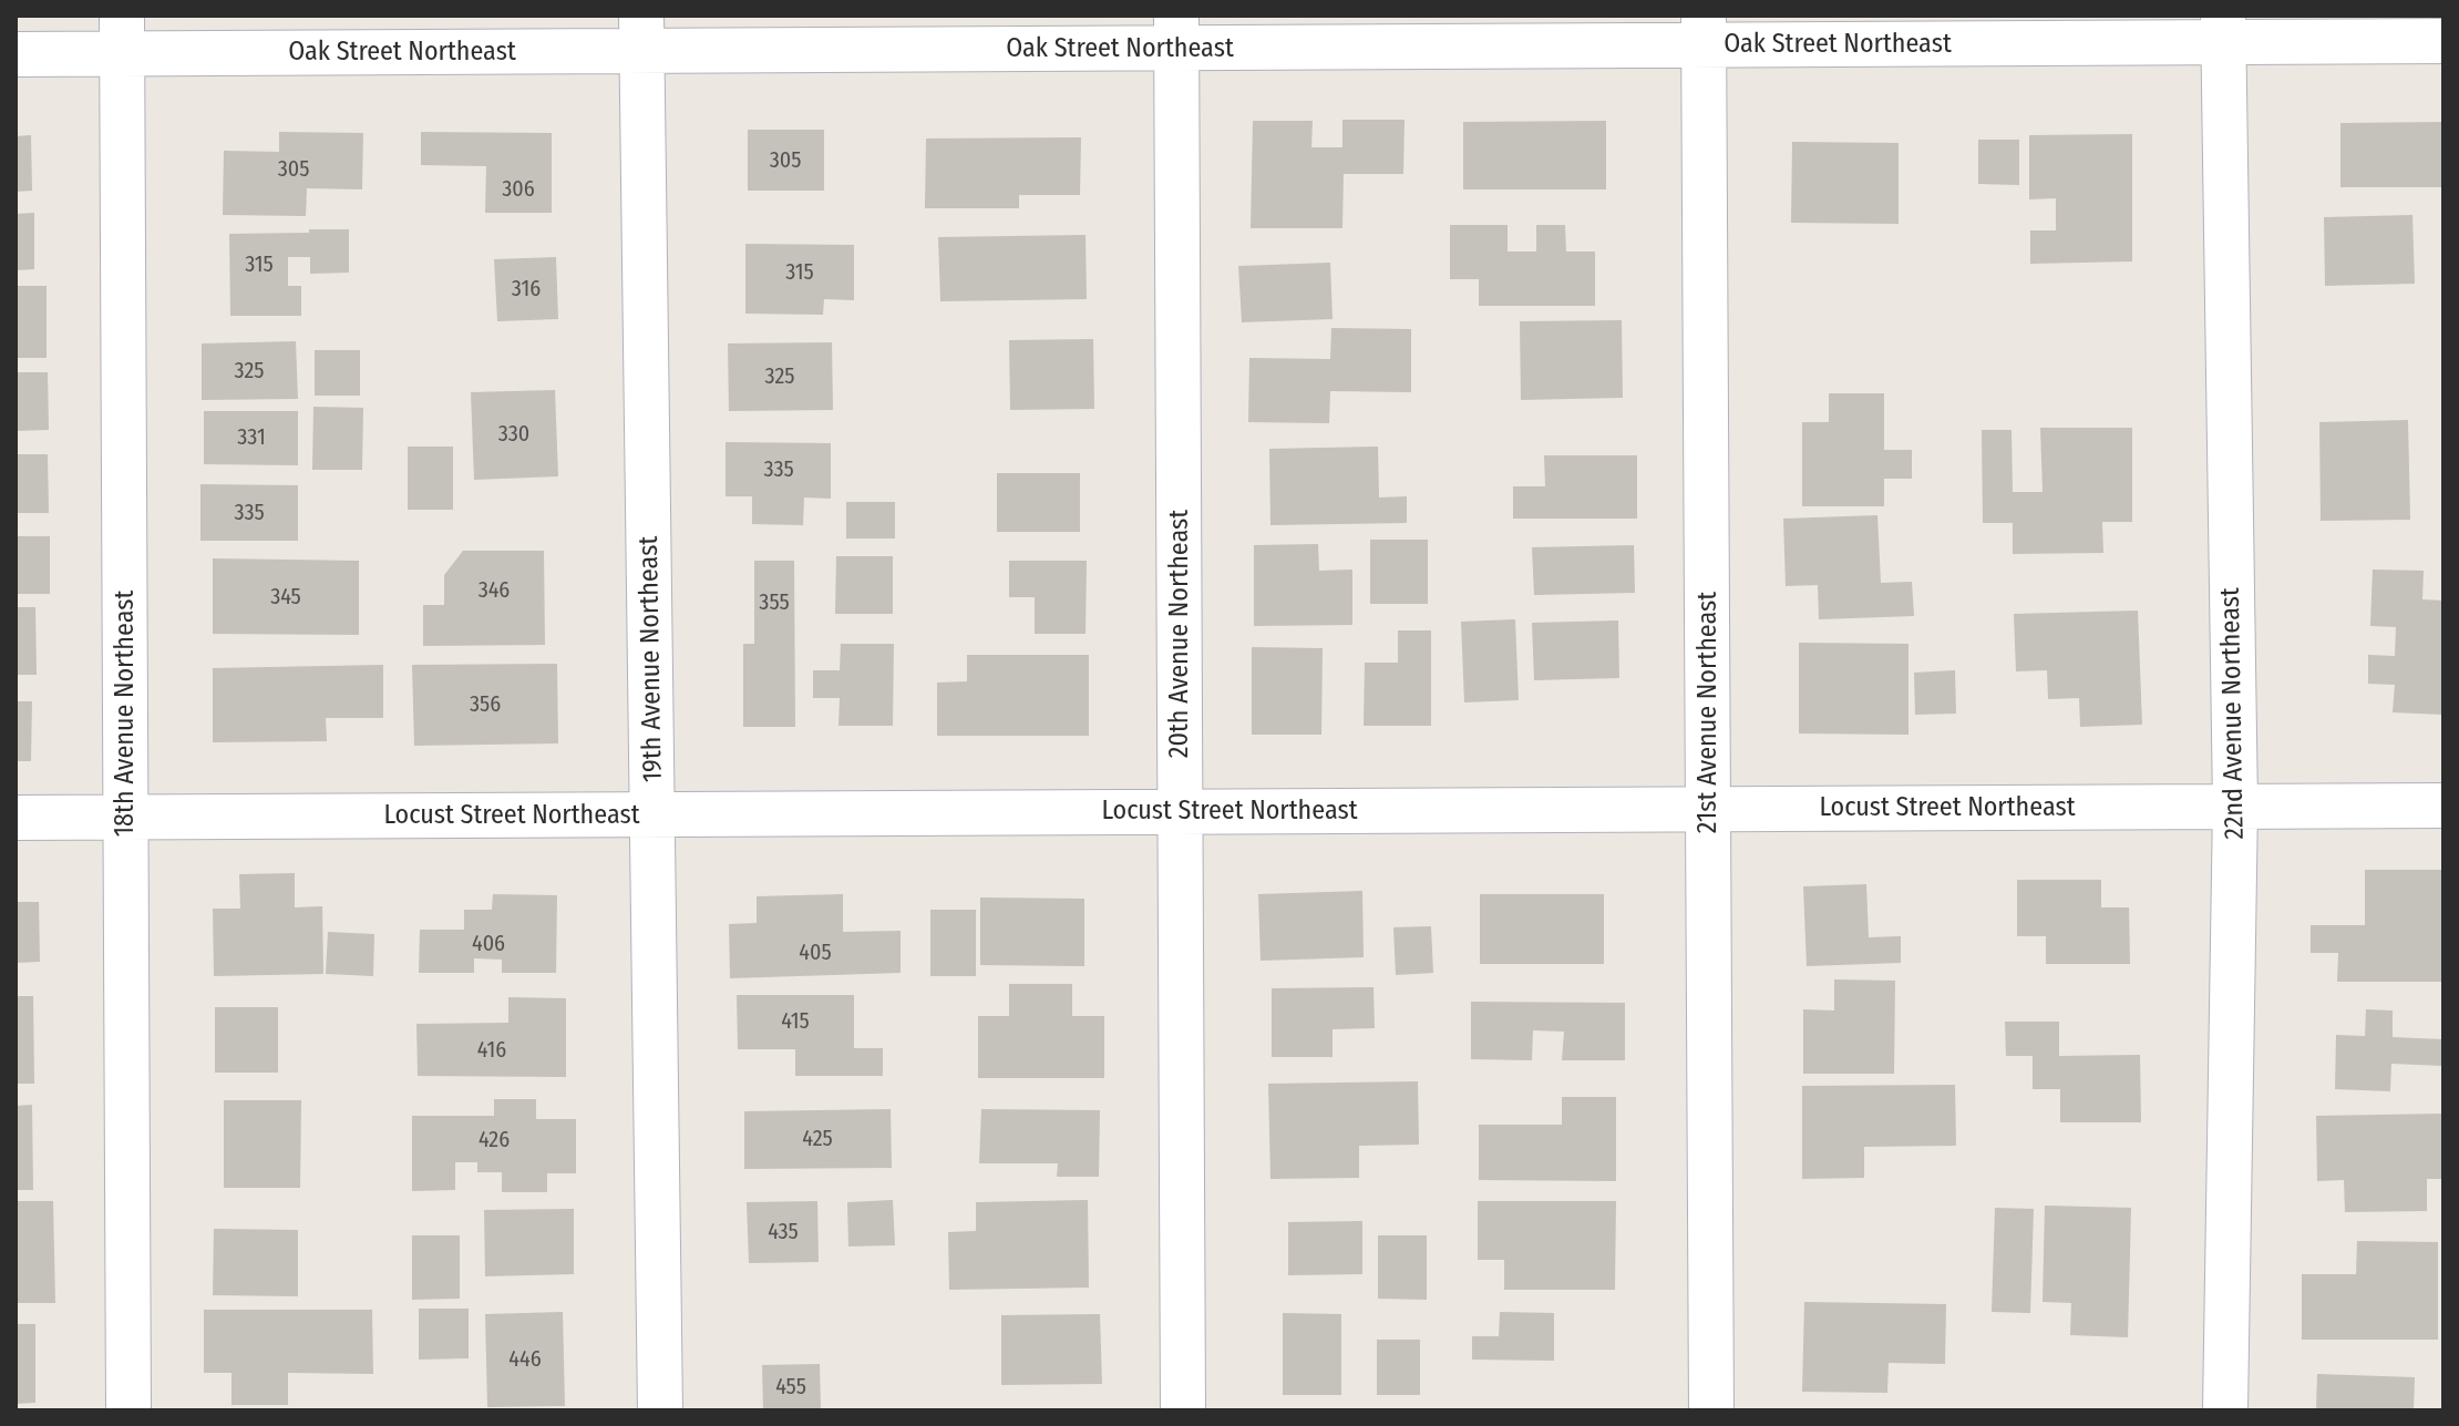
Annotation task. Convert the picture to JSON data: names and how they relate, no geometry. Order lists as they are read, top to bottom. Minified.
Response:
{"streets":{"street":["Oak Street Northeast","20th Avenue Northeast","19th Avenue Northeast","21st Avenue Northeast","18th Avenue Northeast","22nd Avenue Northeast","Locust Street Northeast"]},"crossings":[["Oak Street Northeast","20th Avenue Northeast"],["Oak Street Northeast","19th Avenue Northeast"],["Oak Street Northeast","21st Avenue Northeast"],["Oak Street Northeast","18th Avenue Northeast"],["Oak Street Northeast","22nd Avenue Northeast"],["20th Avenue Northeast","Locust Street Northeast"],["19th Avenue Northeast","Locust Street Northeast"],["21st Avenue Northeast","Locust Street Northeast"],["18th Avenue Northeast","Locust Street Northeast"],["22nd Avenue Northeast","Locust Street Northeast"]],"house_numbers":["305","305","306","315","315","316","325","325","330","331","335","335","346","345","355","356","406","405","415","416","425","426","435","446","455"]}
